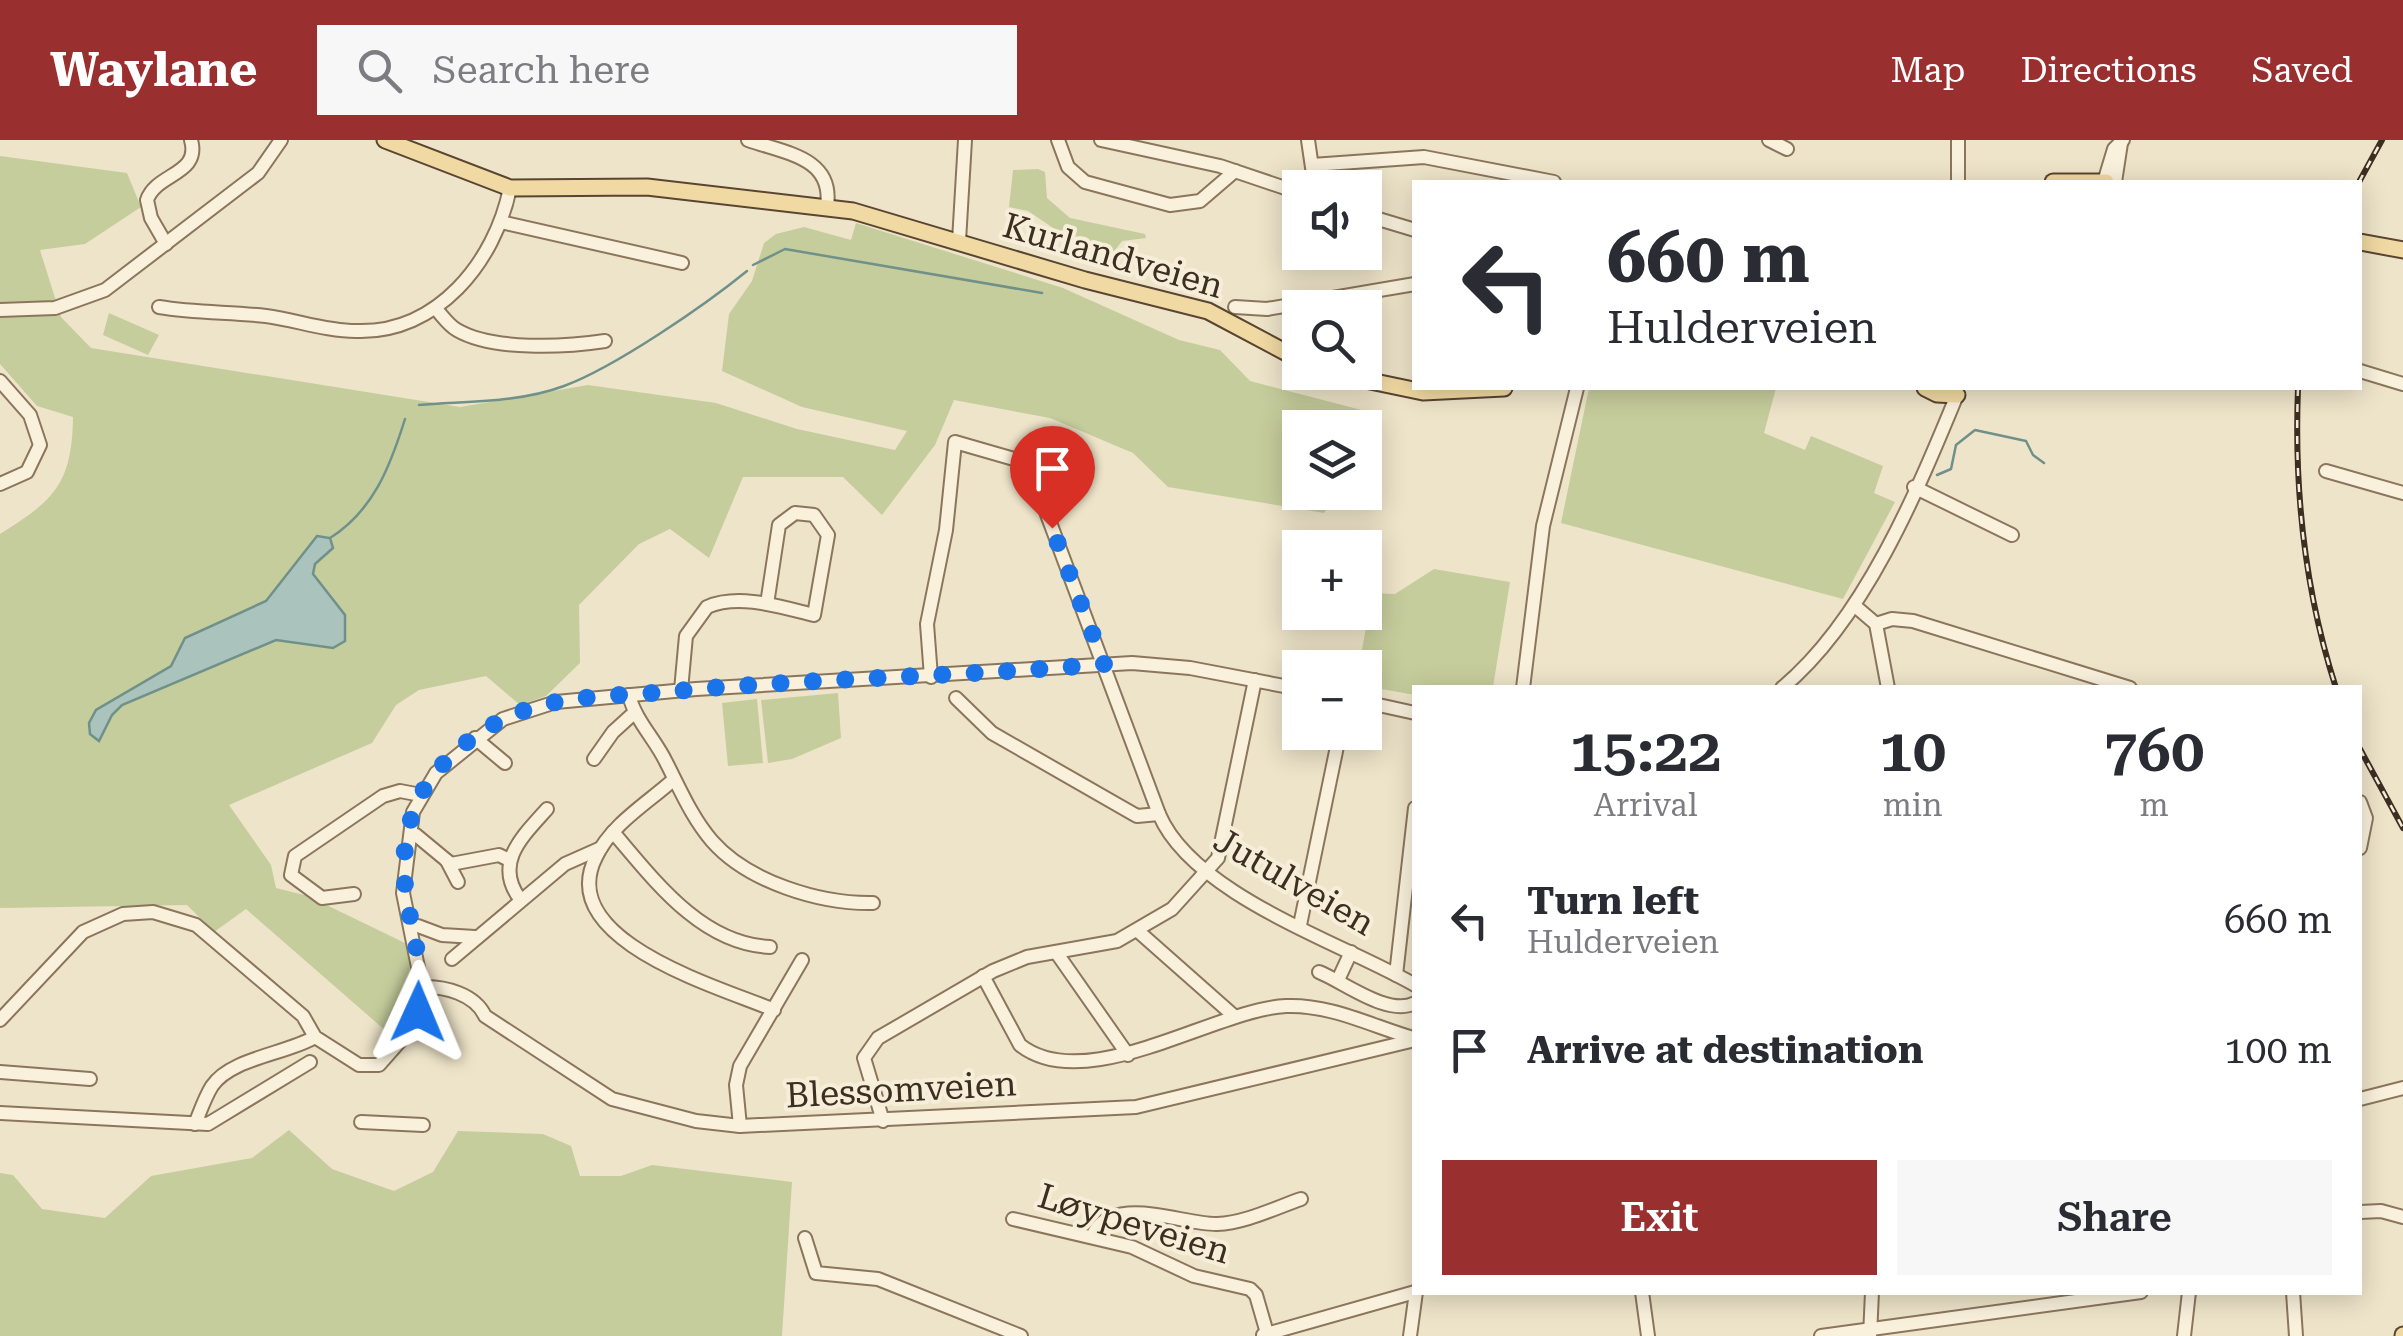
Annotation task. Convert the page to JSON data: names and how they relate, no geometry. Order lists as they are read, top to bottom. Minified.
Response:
{"streets":{"main road":["Kurlandveien"],"street":["Jutulveien","Blessomveien","Løypeveien"]},"page":{"header":"Waylane","search":"Search here","nav":["Map","Directions","Saved"],"map_buttons":["+","−"],"turn":["660 m","Hulderveien"],"eta":["15:22","Arrival","10","min","760","m"],"list":[{"name":"Turn left","note":"Hulderveien","value":"660 m"},{"name":"Arrive at destination","value":"100 m"}],"buttons":["Exit","Share"]}}
